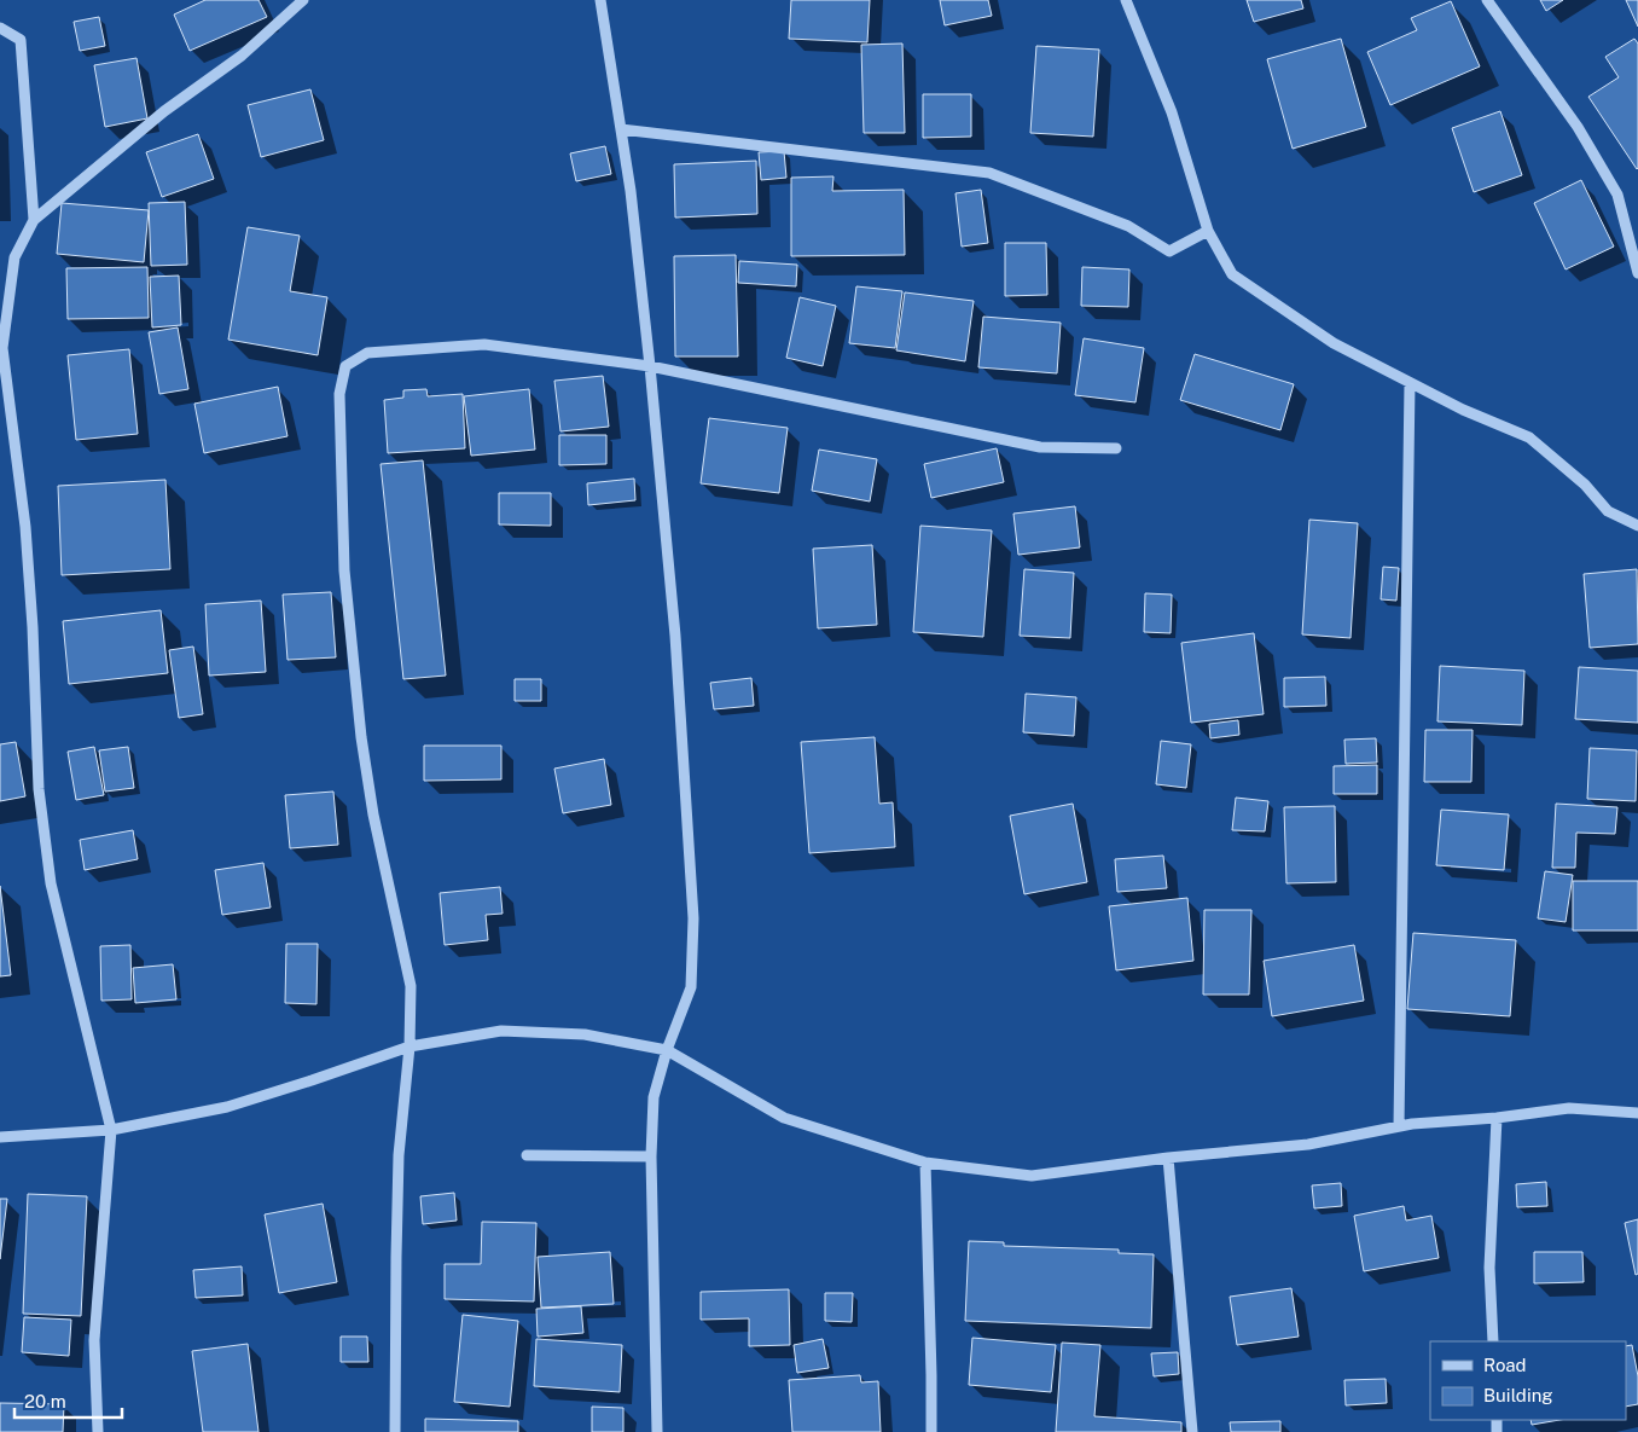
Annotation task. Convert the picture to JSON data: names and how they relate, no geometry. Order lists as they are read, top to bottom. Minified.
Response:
{"legend":["Road","Building"],"scale_bar":"20 m"}
